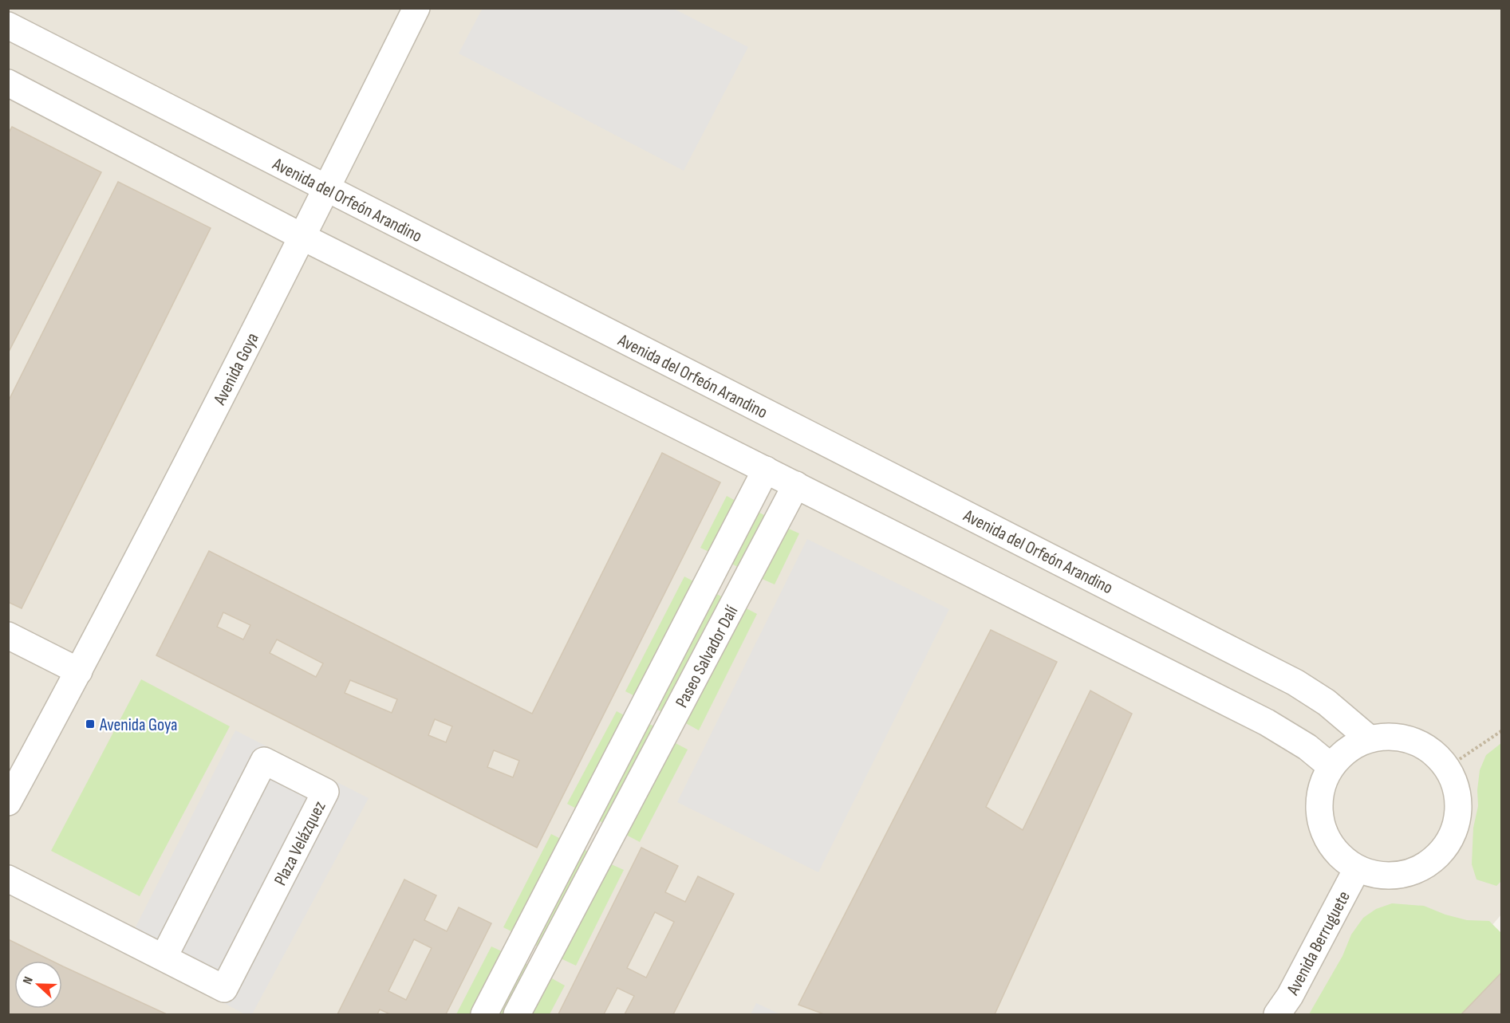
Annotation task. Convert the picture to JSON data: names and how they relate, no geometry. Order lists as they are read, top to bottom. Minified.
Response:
{"streets":{"street":["Avenida del Orfeón Arandino","Avenida Goya","Paseo Salvador Dalí","Plaza Velázquez","Avenida Berruguete"]},"crossings":[["Avenida del Orfeón Arandino","Avenida Goya"],["Avenida del Orfeón Arandino","Avenida Berruguete"]],"places":{"transit":["Avenida Goya"]},"north":"left"}
